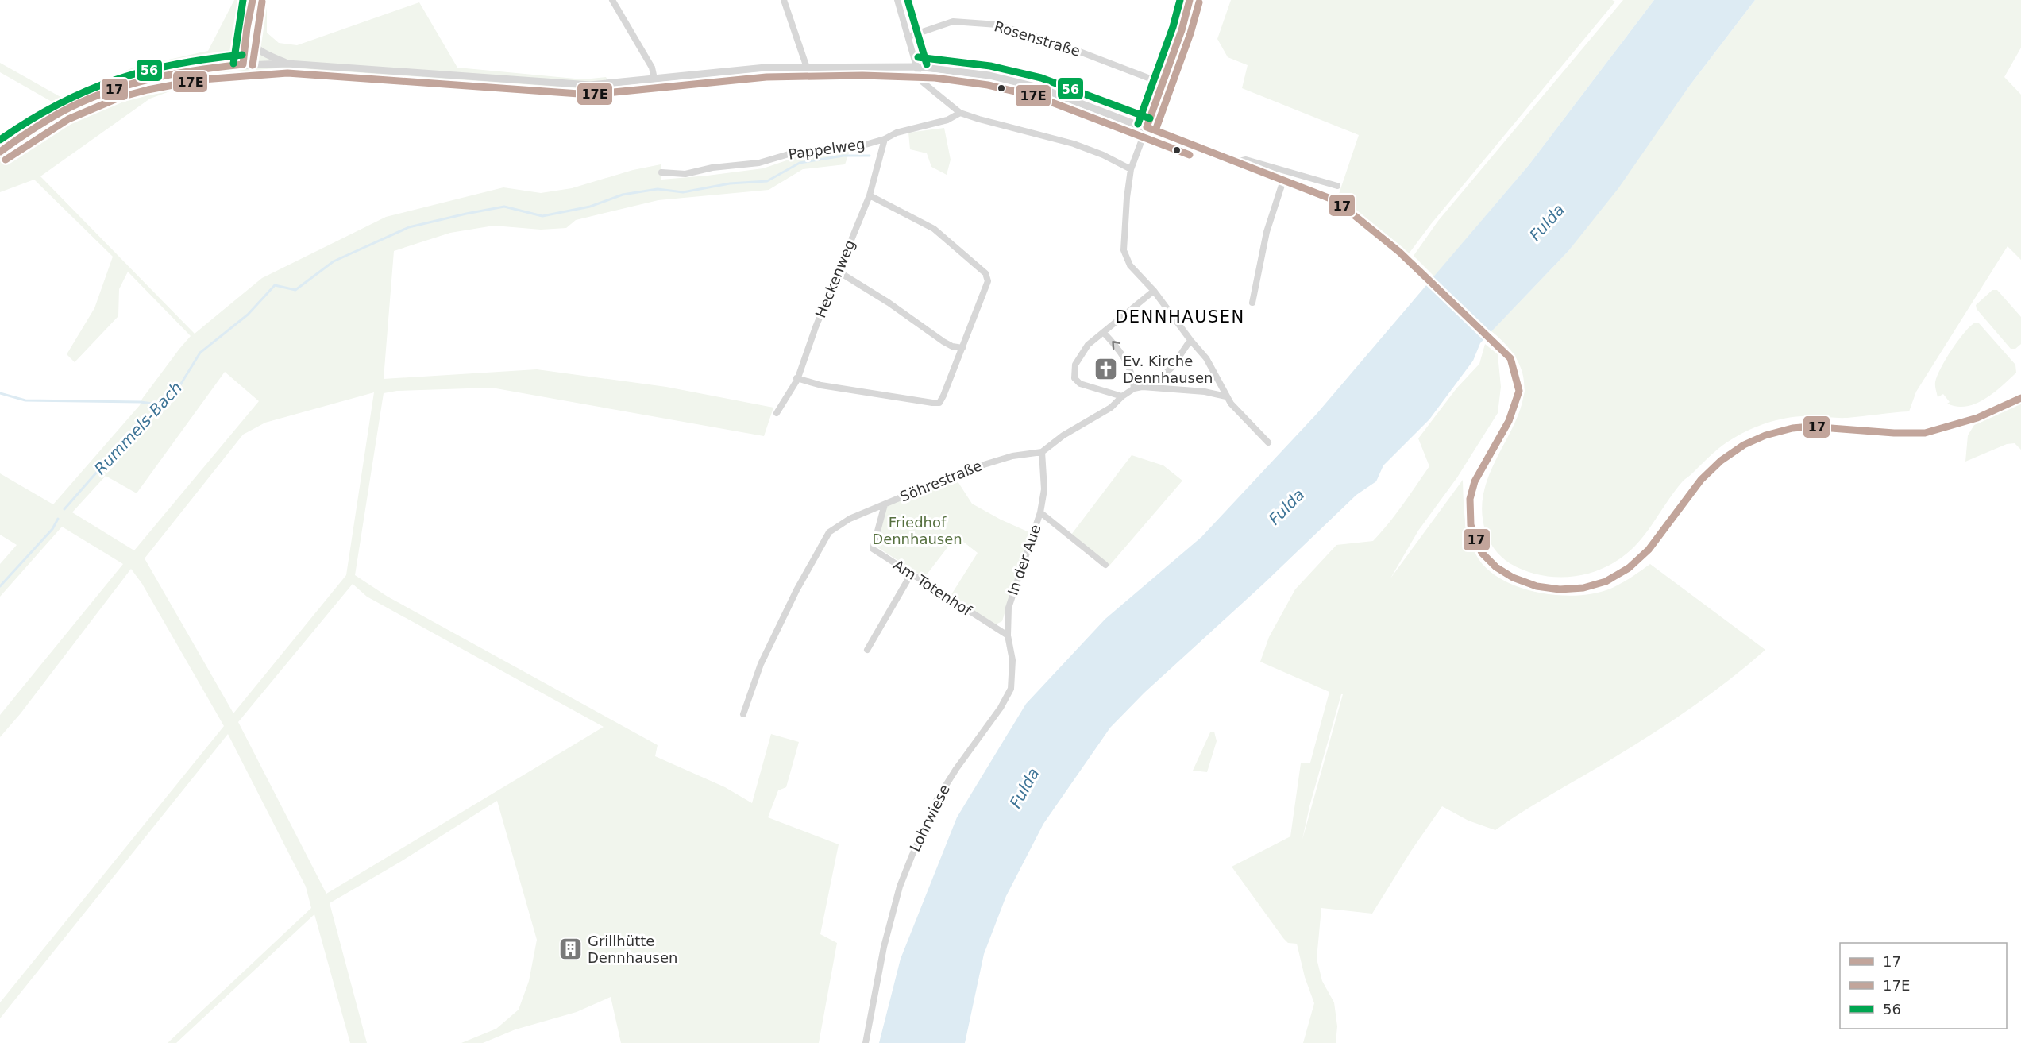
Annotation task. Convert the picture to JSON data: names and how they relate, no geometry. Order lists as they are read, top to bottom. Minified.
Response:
{"streets":{"street":["Rosenstraße","Pappelweg","Heckenweg","Söhrestraße","In der Aue","Am Totenhof","Lohrwiese"]},"crossings":[["Pappelweg","Heckenweg"],["Söhrestraße","In der Aue"],["Söhrestraße","Am Totenhof"],["In der Aue","Lohrwiese"],["Am Totenhof","Lohrwiese"]],"districts":["DENNHAUSEN"],"water":["Fulda","Rummels-Bach"],"parks":["Friedhof Dennhausen"],"places":{"church":["Ev. Kirche Dennhausen"],"building":["Grillhütte Dennhausen"]},"lines":["transit line 17","transit line 56","transit line 17E"],"legend":["17","17E","56"]}
